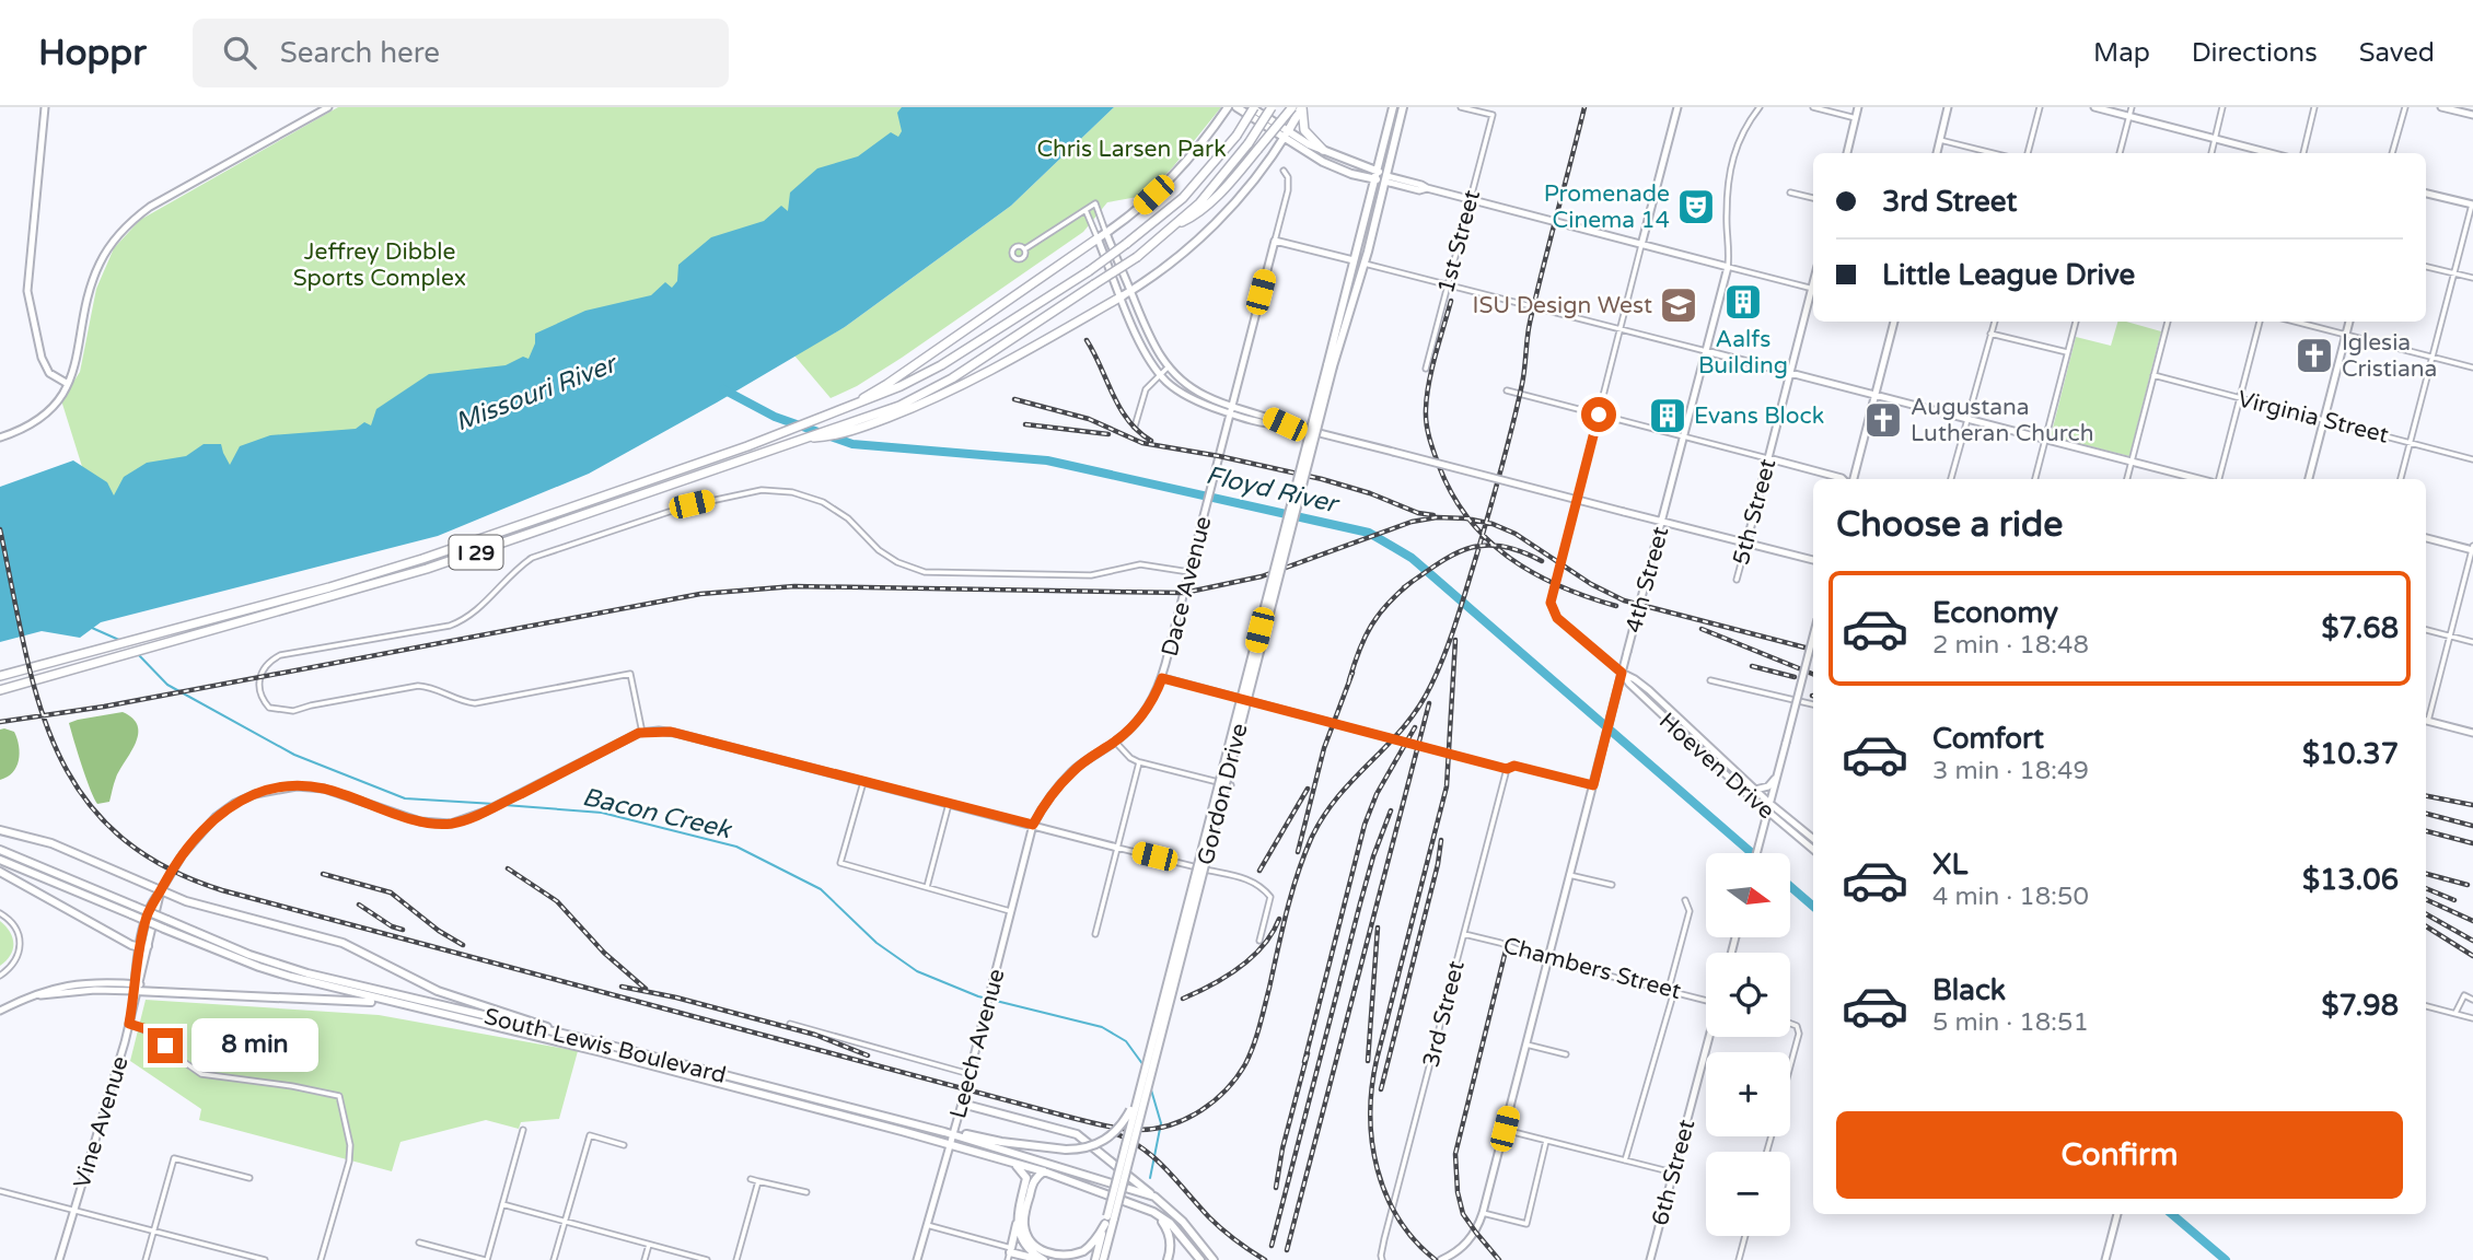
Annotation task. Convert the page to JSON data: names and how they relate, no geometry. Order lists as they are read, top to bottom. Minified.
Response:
{"streets":{"highway":["I 29"],"main road":["5th Street","4th Street","Dace Avenue","Hoeven Drive","Gordon Drive","Leech Avenue","South Lewis Boulevard","Vine Avenue","6th Street"],"street":["1st Street","Virginia Street","Chambers Street","3rd Street"]},"crossings":[["4th Street","Hoeven Drive"],["4th Street","Chambers Street"],["Dace Avenue","Leech Avenue"],["Chambers Street","3rd Street"],["Leech Avenue","South Lewis Boulevard"]],"water":["Missouri River","Floyd River","Bacon Creek"],"parks":["Chris Larsen Park","Jeffrey Dibble Sports Complex"],"places":{"theatre":["Promenade Cinema 14"],"building":["Aalfs Building","Evans Block"],"school or university":["ISU Design West"],"church":["Iglesia Cristiana","Augustana Lutheran Church"]},"north":"right","page":{"header":"Hoppr","search":"Search here","nav":["Map","Directions","Saved"],"banner":["3rd Street","Little League Drive"],"heading":"Choose a ride","list":[{"name":"Economy","note":"2 min · 18:48","value":"$7.68"},{"name":"Comfort","note":"3 min · 18:49","value":"$10.37"},{"name":"XL","note":"4 min · 18:50","value":"$13.06"},{"name":"Black","note":"5 min · 18:51","value":"$7.98"}],"map_buttons":["+","−"],"bubble":"8 min","buttons":"Confirm"}}
